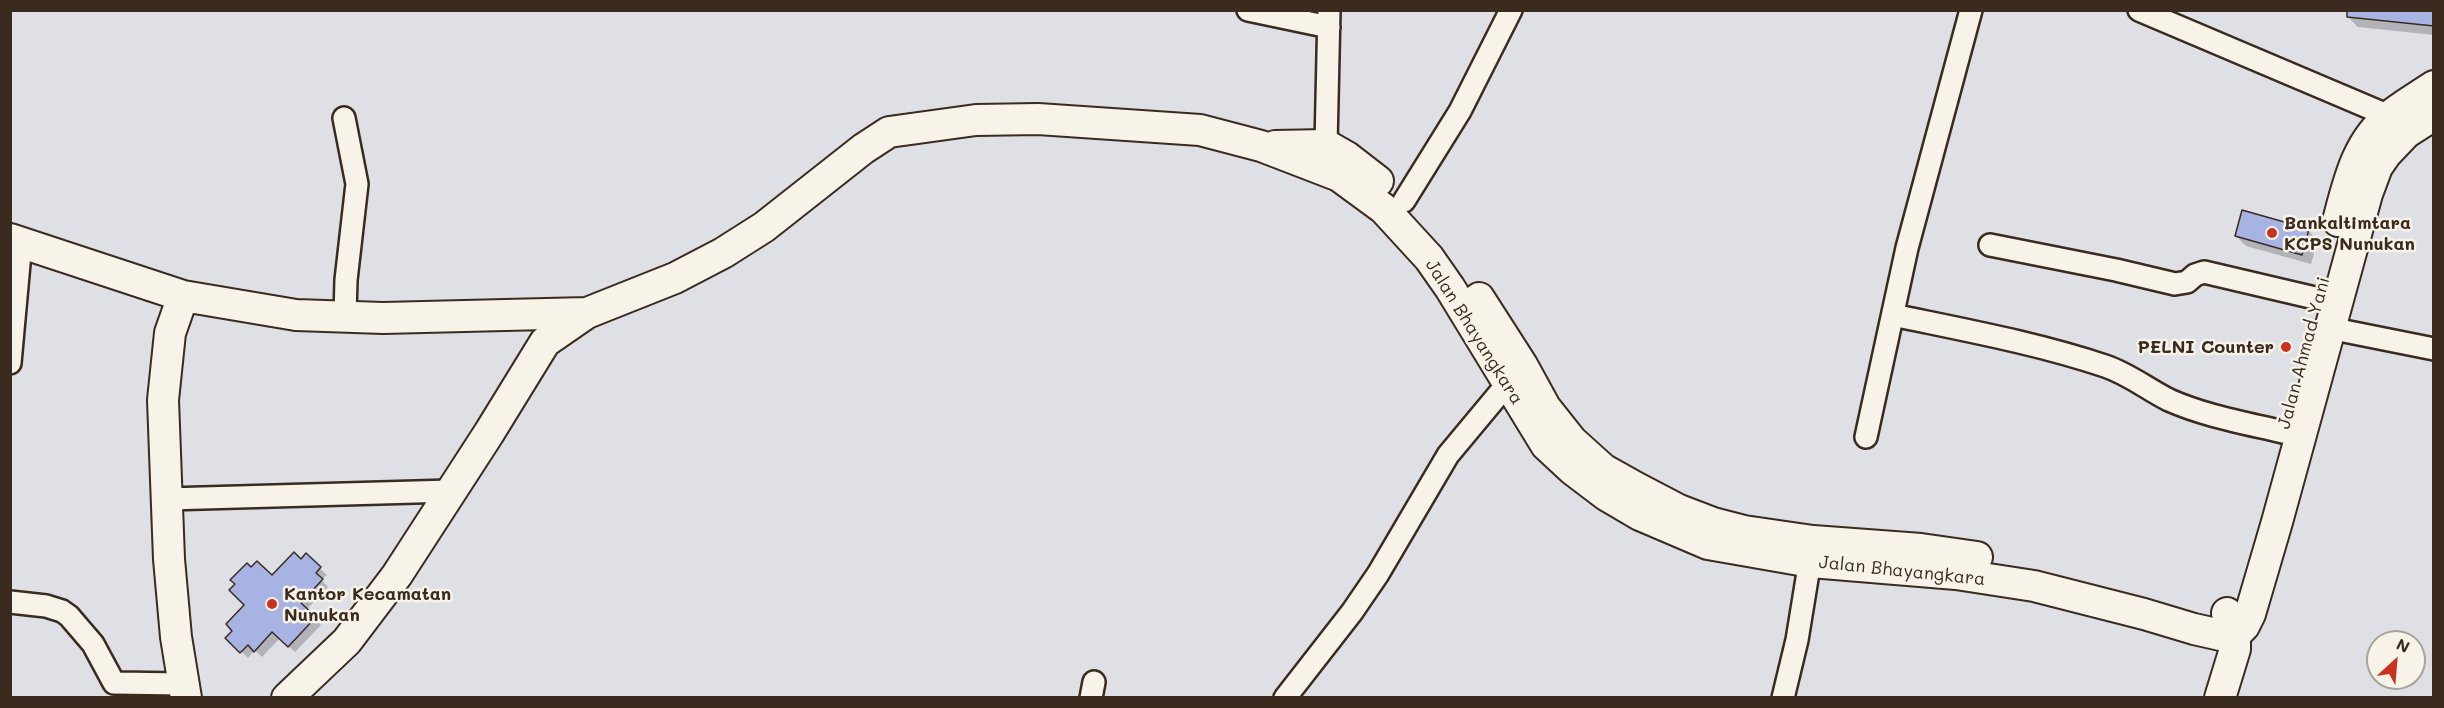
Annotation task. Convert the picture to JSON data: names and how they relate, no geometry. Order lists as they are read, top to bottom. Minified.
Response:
{"streets":{"main road":["Jalan Bhayangkara","Jalan Ahmad Yani"]},"crossings":[["Jalan Bhayangkara","Jalan Ahmad Yani"]],"places":["Bankaltimtara KCPS Nunukan","PELNI Counter","Kantor Kecamatan Nunukan"],"north":"top right"}
